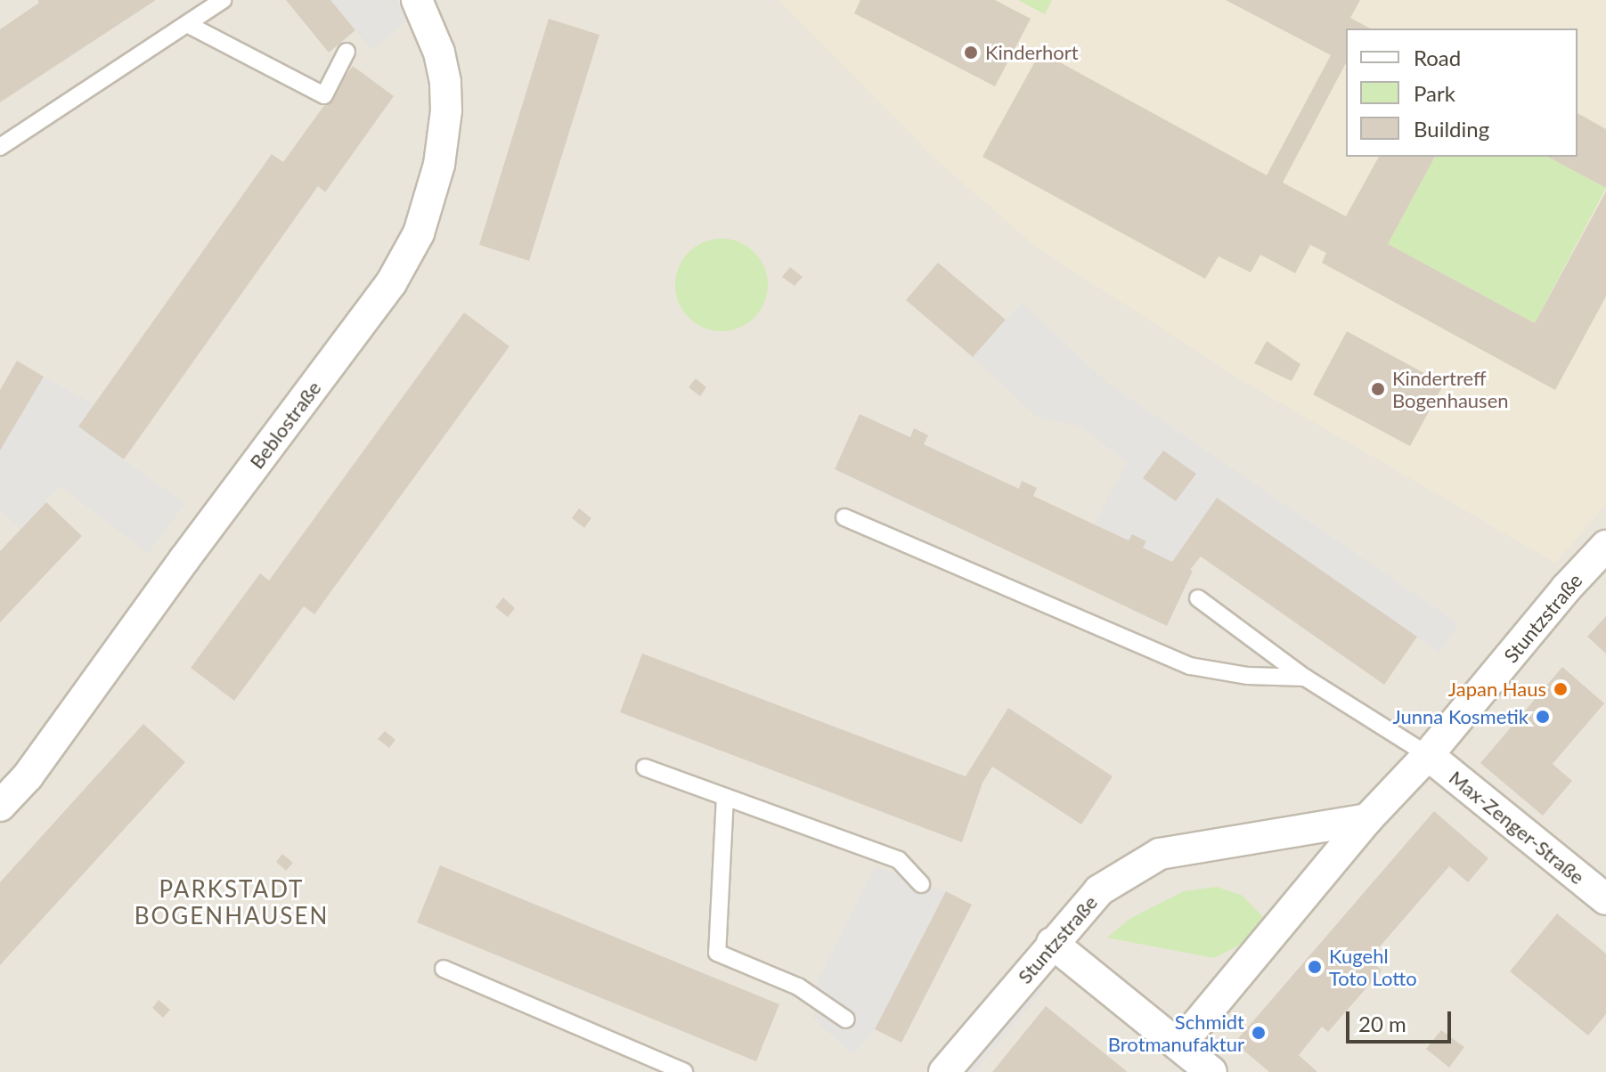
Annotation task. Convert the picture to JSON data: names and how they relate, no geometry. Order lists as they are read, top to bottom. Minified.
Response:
{"streets":{"street":["Beblostraße","Stuntzstraße","Max-Zenger-Straße"]},"crossings":[["Stuntzstraße","Max-Zenger-Straße"]],"districts":["PARKSTADT BOGENHAUSEN"],"places":["Kinderhort","Kindertreff Bogenhausen","Japan Haus","Junna Kosmetik","Kugehl Toto Lotto","Schmidt Brotmanufaktur"],"legend":["Road","Park","Building"],"scale_bar":"20 m"}
